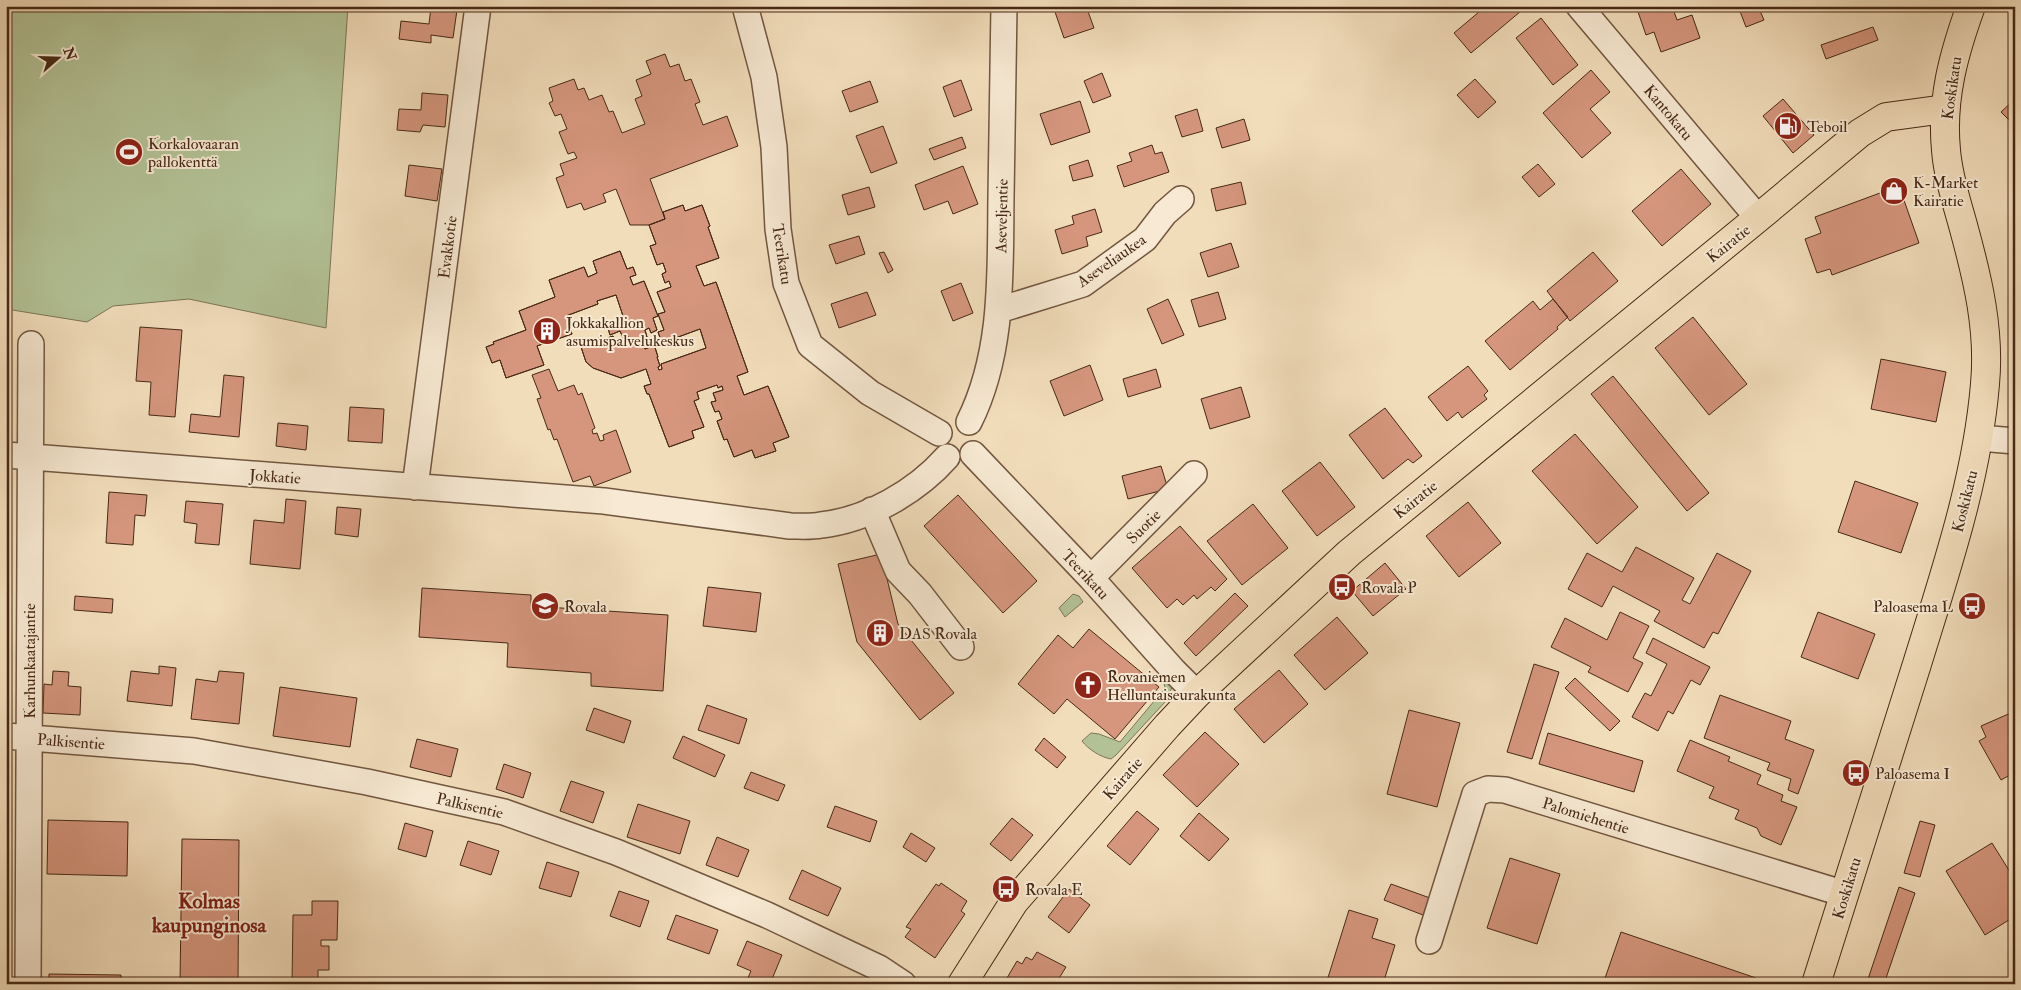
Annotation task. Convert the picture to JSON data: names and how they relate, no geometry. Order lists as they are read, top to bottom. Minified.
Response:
{"streets":{"main road":["Koskikatu","Kairatie"],"street":["Kantokatu","Aseveljentie","Evakkotie","Teerikatu","Aseveliaukea","Jokkatie","Suotie","Karhunkaatajantie","Palkisentie","Palomiehentie"]},"crossings":[["Koskikatu","Kairatie"],["Koskikatu","Palomiehentie"],["Kantokatu","Kairatie"],["Aseveljentie","Teerikatu"],["Aseveljentie","Aseveliaukea"],["Kairatie","Teerikatu"],["Evakkotie","Jokkatie"],["Teerikatu","Suotie"],["Jokkatie","Karhunkaatajantie"],["Karhunkaatajantie","Palkisentie"]],"districts":["Kolmas kaupunginosa"],"places":{"fuel station":["Teboil"],"sports":["Korkalovaaran pallokenttä"],"shop":["K-Market Kairatie"],"building":["Jokkakallion asumispalvelukeskus","DAS Rovala"],"bus stop":["Rovala P","Paloasema L","Paloasema I","Rovala E"],"school or university":["Rovala"],"church":["Rovaniemen Helluntaiseurakunta"]},"north":"right"}
